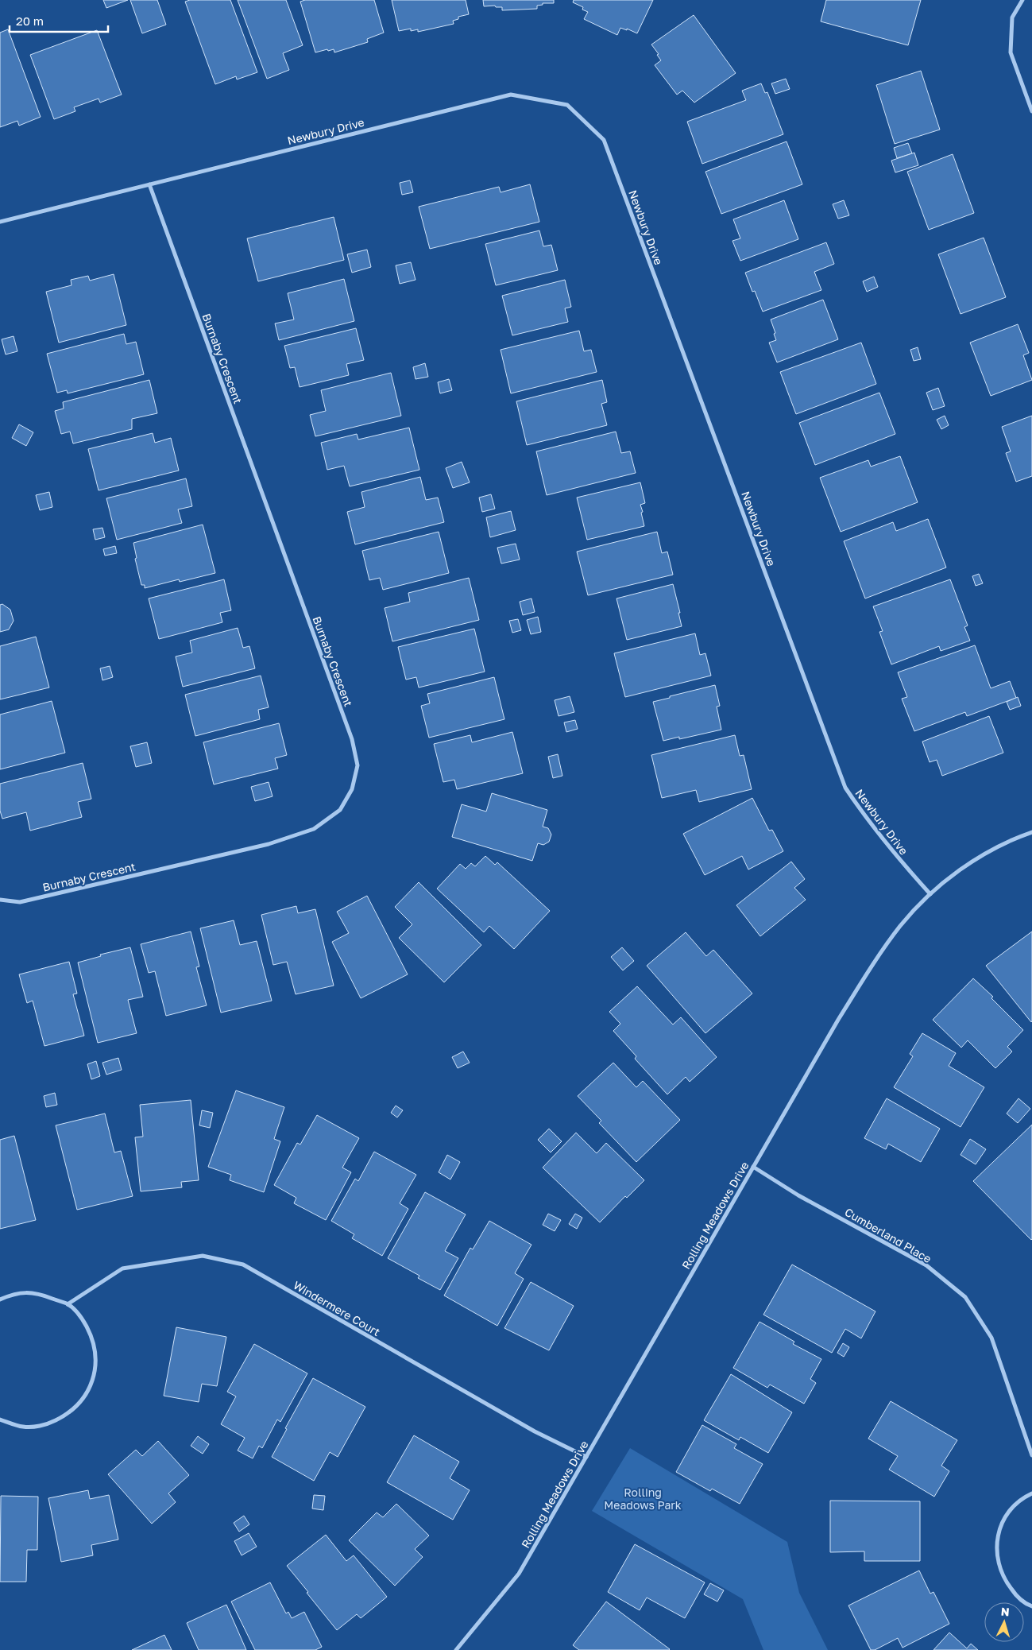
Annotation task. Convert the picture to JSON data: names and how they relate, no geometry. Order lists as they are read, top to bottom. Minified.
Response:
{"streets":{"street":["Newbury Drive","Burnaby Crescent","Rolling Meadows Drive","Cumberland Place","Windermere Court"]},"crossings":[["Newbury Drive","Burnaby Crescent"],["Newbury Drive","Rolling Meadows Drive"],["Rolling Meadows Drive","Cumberland Place"],["Rolling Meadows Drive","Windermere Court"]],"parks":["Rolling Meadows Park"],"scale_bar":"20 m","north":"top"}
